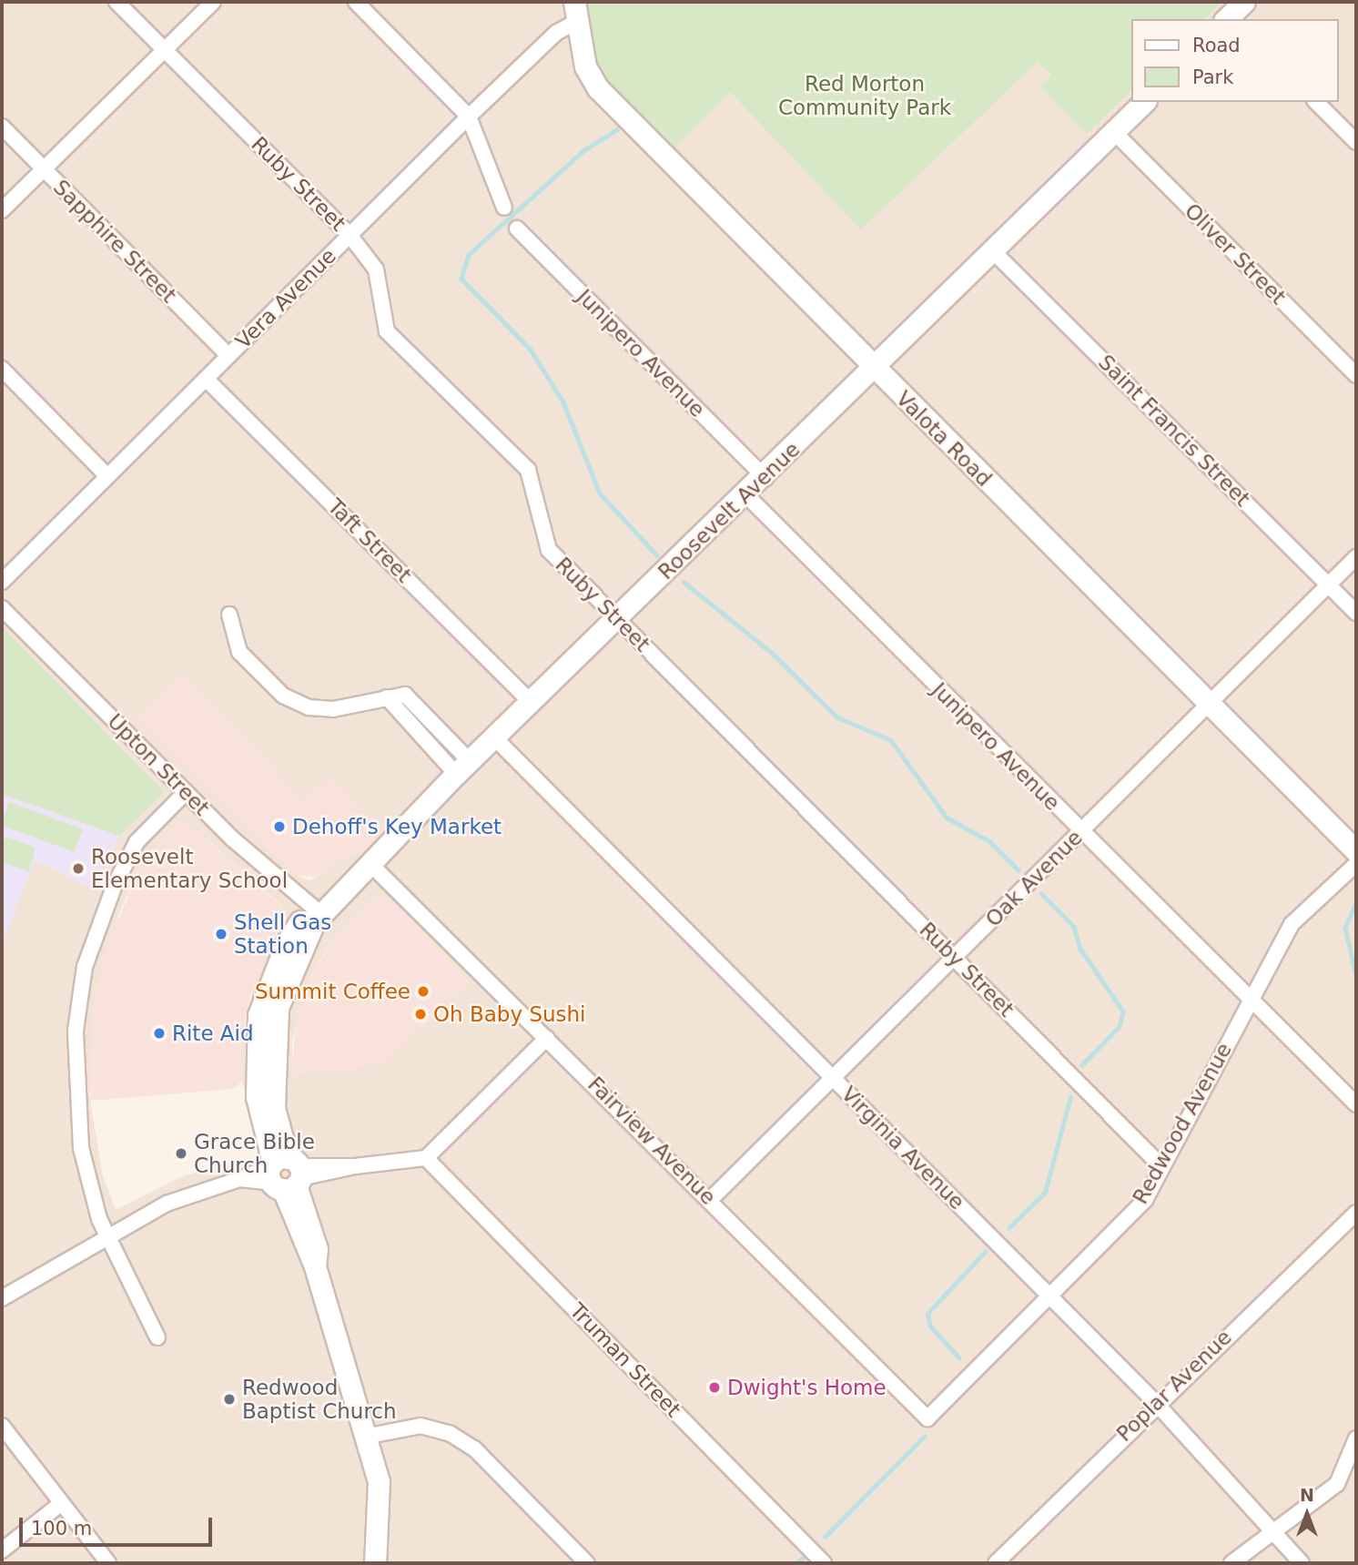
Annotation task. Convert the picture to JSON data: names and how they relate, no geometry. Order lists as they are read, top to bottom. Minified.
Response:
{"streets":{"street":["Ruby Street","Sapphire Street","Oliver Street","Vera Avenue","Junipero Avenue","Saint Francis Street","Valota Road","Roosevelt Avenue","Taft Street","Upton Street","Oak Avenue","Redwood Avenue","Fairview Avenue","Virginia Avenue","Truman Street","Poplar Avenue"]},"crossings":[["Ruby Street","Vera Avenue"],["Ruby Street","Roosevelt Avenue"],["Ruby Street","Oak Avenue"],["Ruby Street","Redwood Avenue"],["Sapphire Street","Vera Avenue"],["Oliver Street","Roosevelt Avenue"],["Vera Avenue","Valota Road"],["Vera Avenue","Taft Street"],["Junipero Avenue","Roosevelt Avenue"],["Junipero Avenue","Oak Avenue"],["Junipero Avenue","Redwood Avenue"],["Saint Francis Street","Roosevelt Avenue"],["Saint Francis Street","Oak Avenue"],["Valota Road","Roosevelt Avenue"],["Valota Road","Oak Avenue"],["Roosevelt Avenue","Taft Street"],["Roosevelt Avenue","Upton Street"],["Roosevelt Avenue","Fairview Avenue"],["Roosevelt Avenue","Virginia Avenue"],["Oak Avenue","Fairview Avenue"],["Oak Avenue","Virginia Avenue"],["Redwood Avenue","Fairview Avenue"],["Redwood Avenue","Virginia Avenue"],["Virginia Avenue","Poplar Avenue"]],"parks":["Red Morton Community Park"],"places":["Dehoff's Key Market","Roosevelt Elementary School","Shell Gas Station","Summit Coffee","Oh Baby Sushi","Rite Aid","Grace Bible Church","Dwight's Home","Redwood Baptist Church"],"legend":["Road","Park"],"scale_bar":"100 m","north":"top"}
